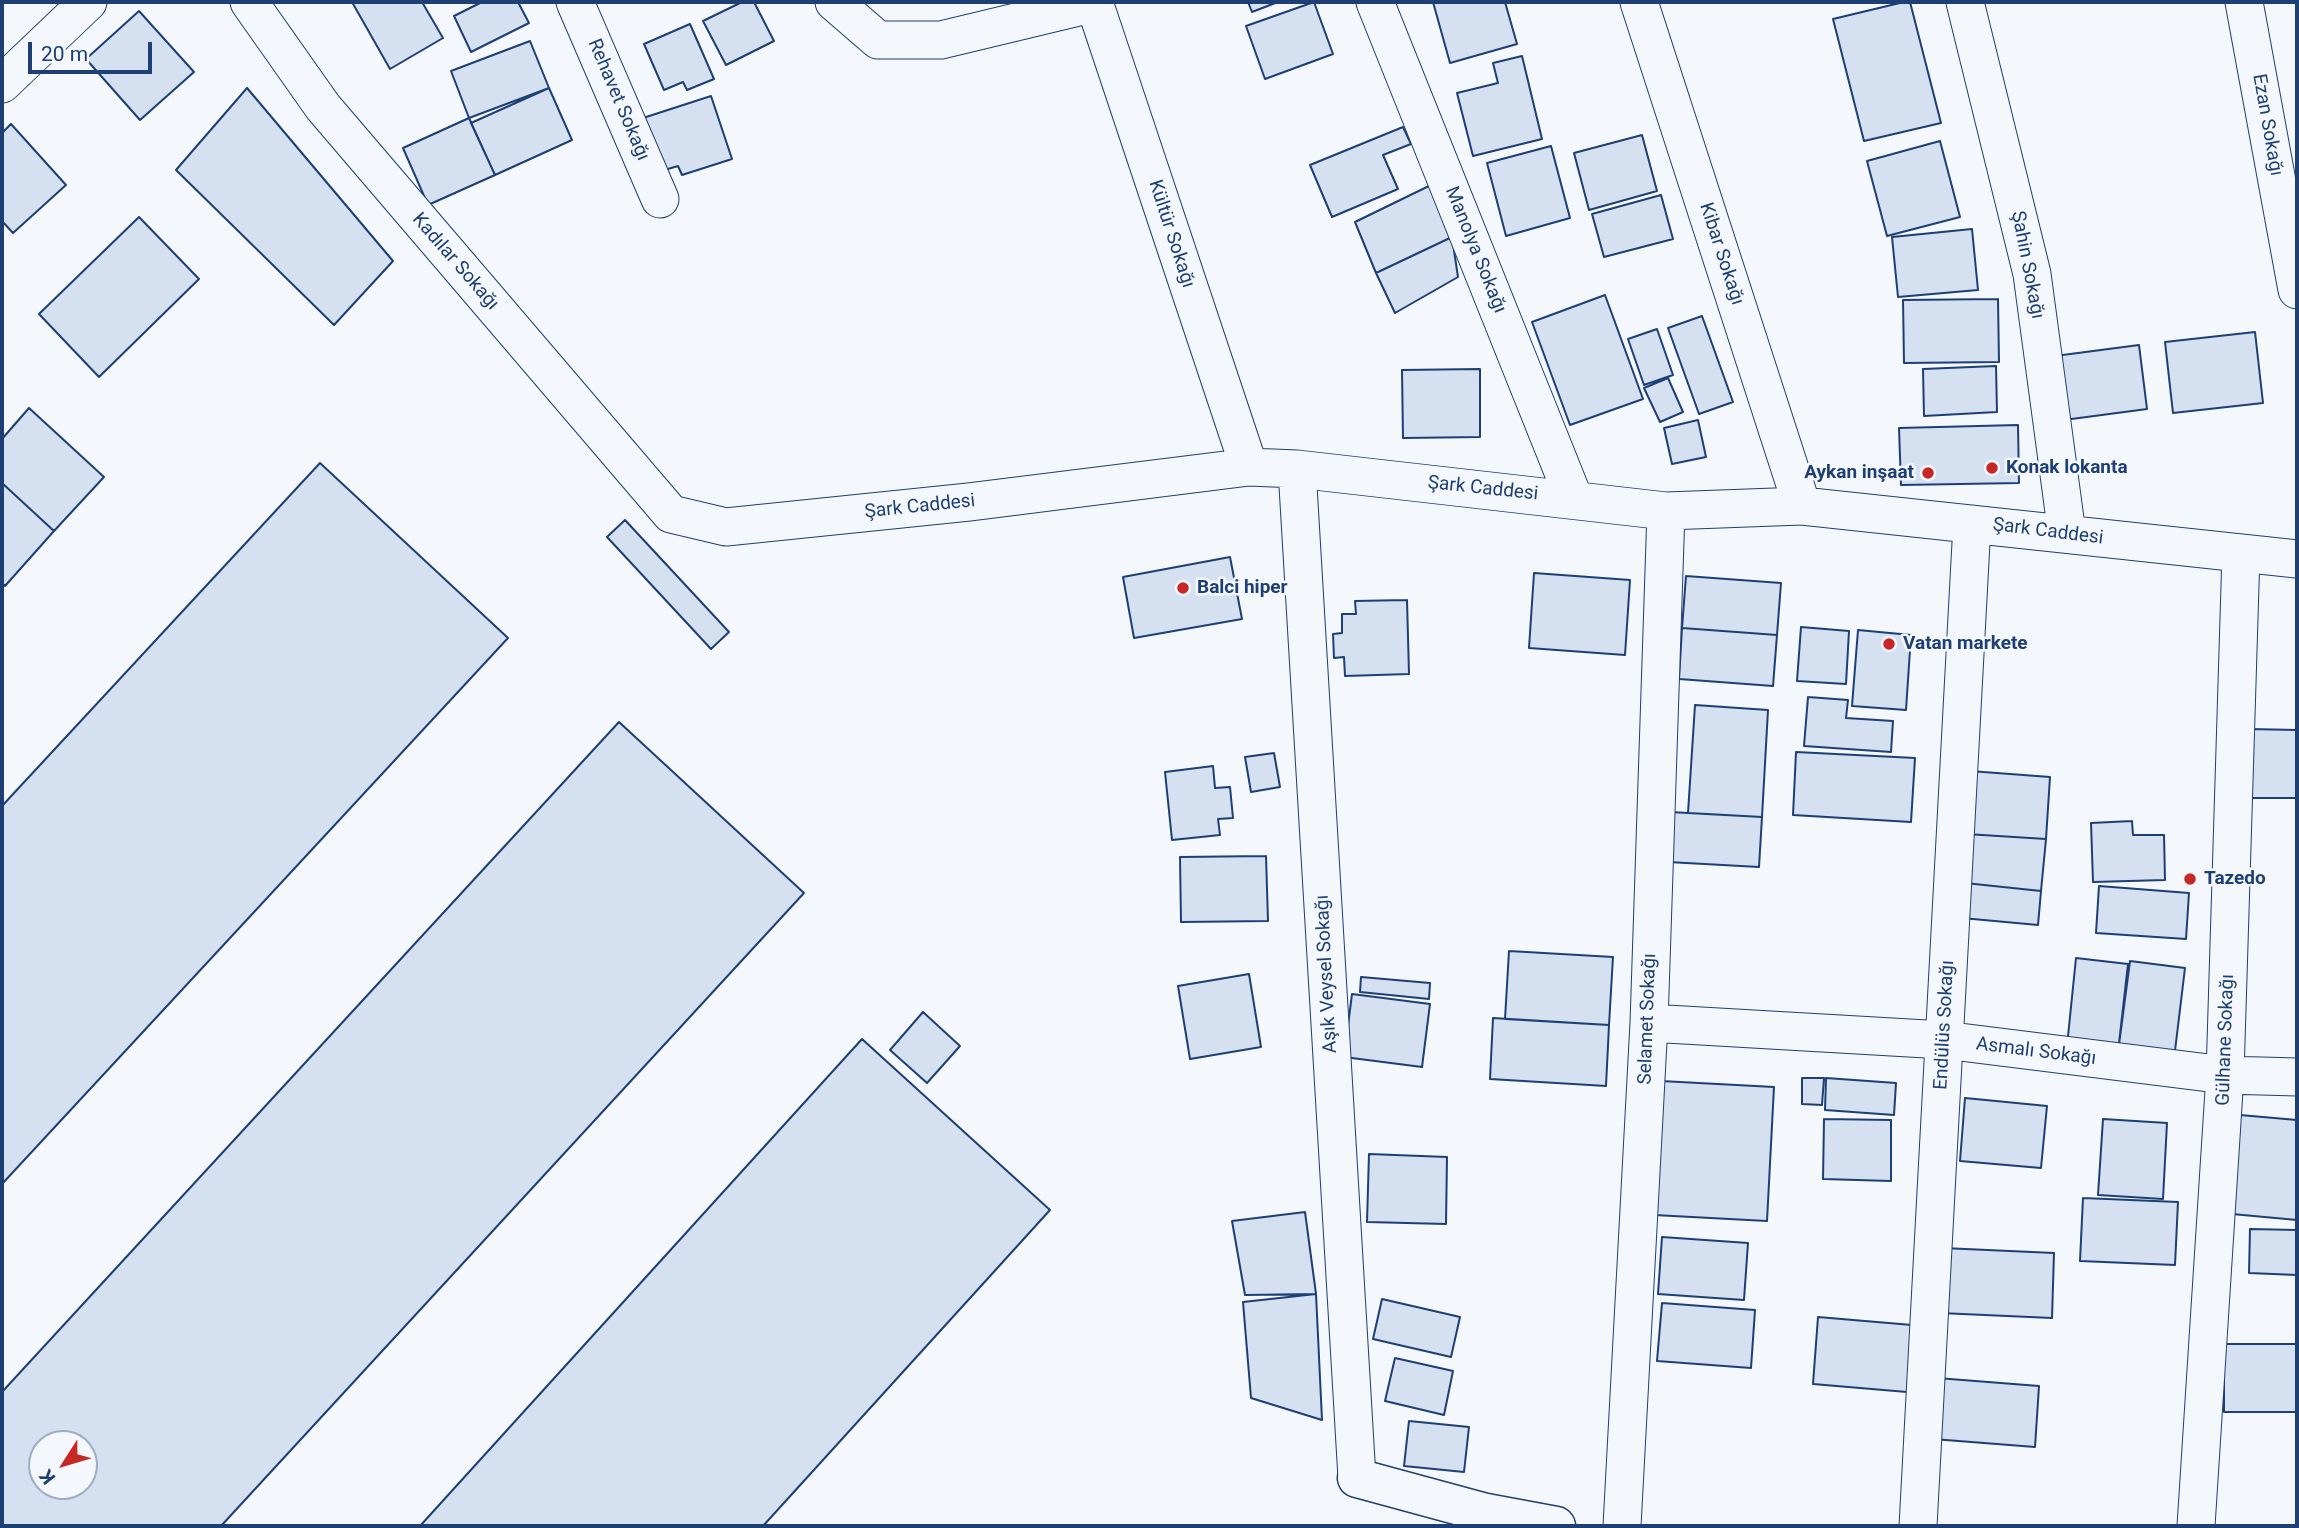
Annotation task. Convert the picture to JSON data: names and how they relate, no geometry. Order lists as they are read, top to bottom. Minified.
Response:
{"streets":{"street":["Rehavet Sokağı","Ezan Sokağı","Kültür Sokağı","Manolya Sokağı","Kibar Sokağı","Kadılar Sokağı","Şahin Sokağı","Şark Caddesi","Aşık Veysel Sokağı","Selamet Sokağı","Endülüs Sokağı","Gülhane Sokağı","Asmalı Sokağı"]},"crossings":[["Kültür Sokağı","Şark Caddesi"],["Manolya Sokağı","Şark Caddesi"],["Kibar Sokağı","Şark Caddesi"],["Kadılar Sokağı","Şark Caddesi"],["Şahin Sokağı","Şark Caddesi"],["Şark Caddesi","Aşık Veysel Sokağı"],["Şark Caddesi","Selamet Sokağı"],["Şark Caddesi","Endülüs Sokağı"],["Şark Caddesi","Gülhane Sokağı"],["Selamet Sokağı","Asmalı Sokağı"],["Endülüs Sokağı","Asmalı Sokağı"],["Gülhane Sokağı","Asmalı Sokağı"]],"places":["Konak lokanta","Aykan inşaat","Balci hiper","Vatan markete","Tazedo"],"scale_bar":"20 m","north":"bottom left"}
